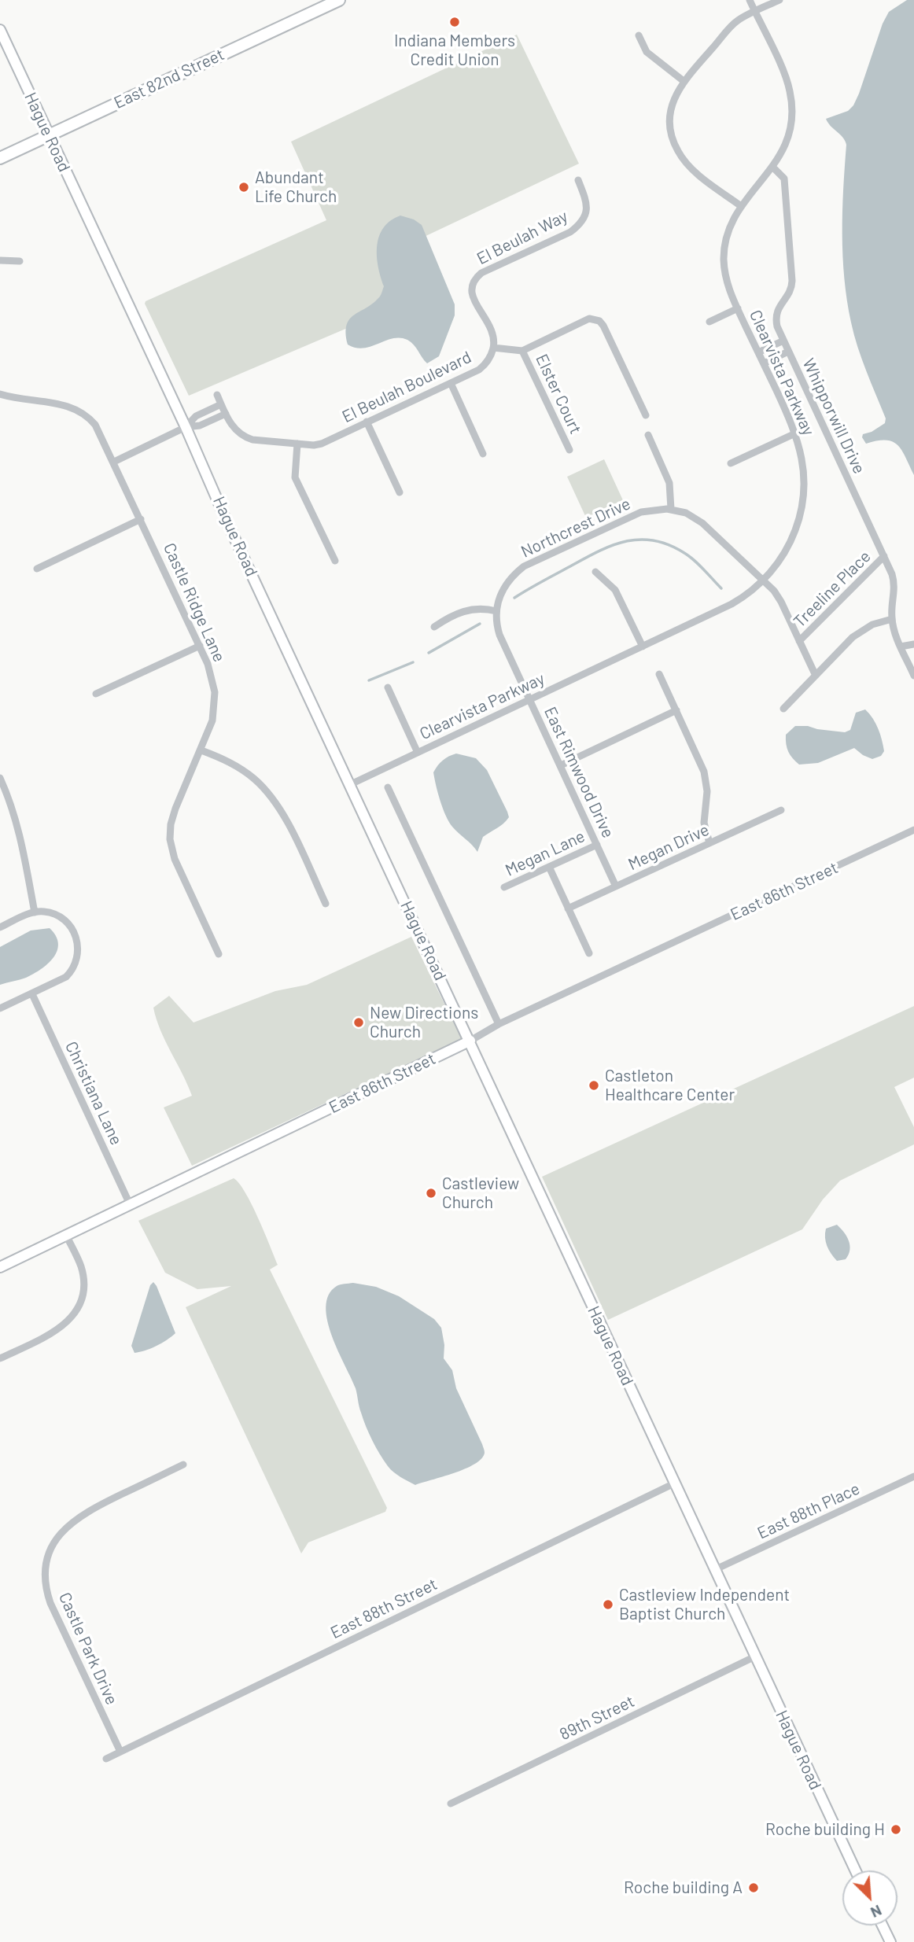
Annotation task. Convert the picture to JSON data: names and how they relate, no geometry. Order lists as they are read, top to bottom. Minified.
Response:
{"streets":{"main road":["East 82nd Street"],"street":["Hague Road","El Beulah Way","Clearvista Parkway","El Beulah Boulevard","Elster Court","Whipporwill Drive","Northcrest Drive","Treeline Place","Castle Ridge Lane","East Rimwood Drive","Megan Drive","Megan Lane","East 86th Street","Christiana Lane","East 88th Place","East 88th Street","Castle Park Drive","89th Street"]},"crossings":[["East 82nd Street","Hague Road"],["Hague Road","Clearvista Parkway"],["Hague Road","East 86th Street"],["Hague Road","East 88th Place"],["Hague Road","East 88th Street"],["Hague Road","89th Street"],["El Beulah Way","El Beulah Boulevard"],["Clearvista Parkway","Whipporwill Drive"],["Clearvista Parkway","Northcrest Drive"],["Clearvista Parkway","East Rimwood Drive"],["El Beulah Boulevard","Elster Court"],["Whipporwill Drive","Treeline Place"],["Northcrest Drive","Treeline Place"],["Northcrest Drive","East Rimwood Drive"],["East Rimwood Drive","Megan Drive"],["East Rimwood Drive","Megan Lane"],["East 86th Street","Christiana Lane"],["East 88th Street","Castle Park Drive"]],"places":["Indiana Members Credit Union","Abundant Life Church","New Directions Church","Castleton Healthcare Center","Castleview Church","Castleview Independent Baptist Church","Roche building H","Roche building A"],"north":"bottom right"}
